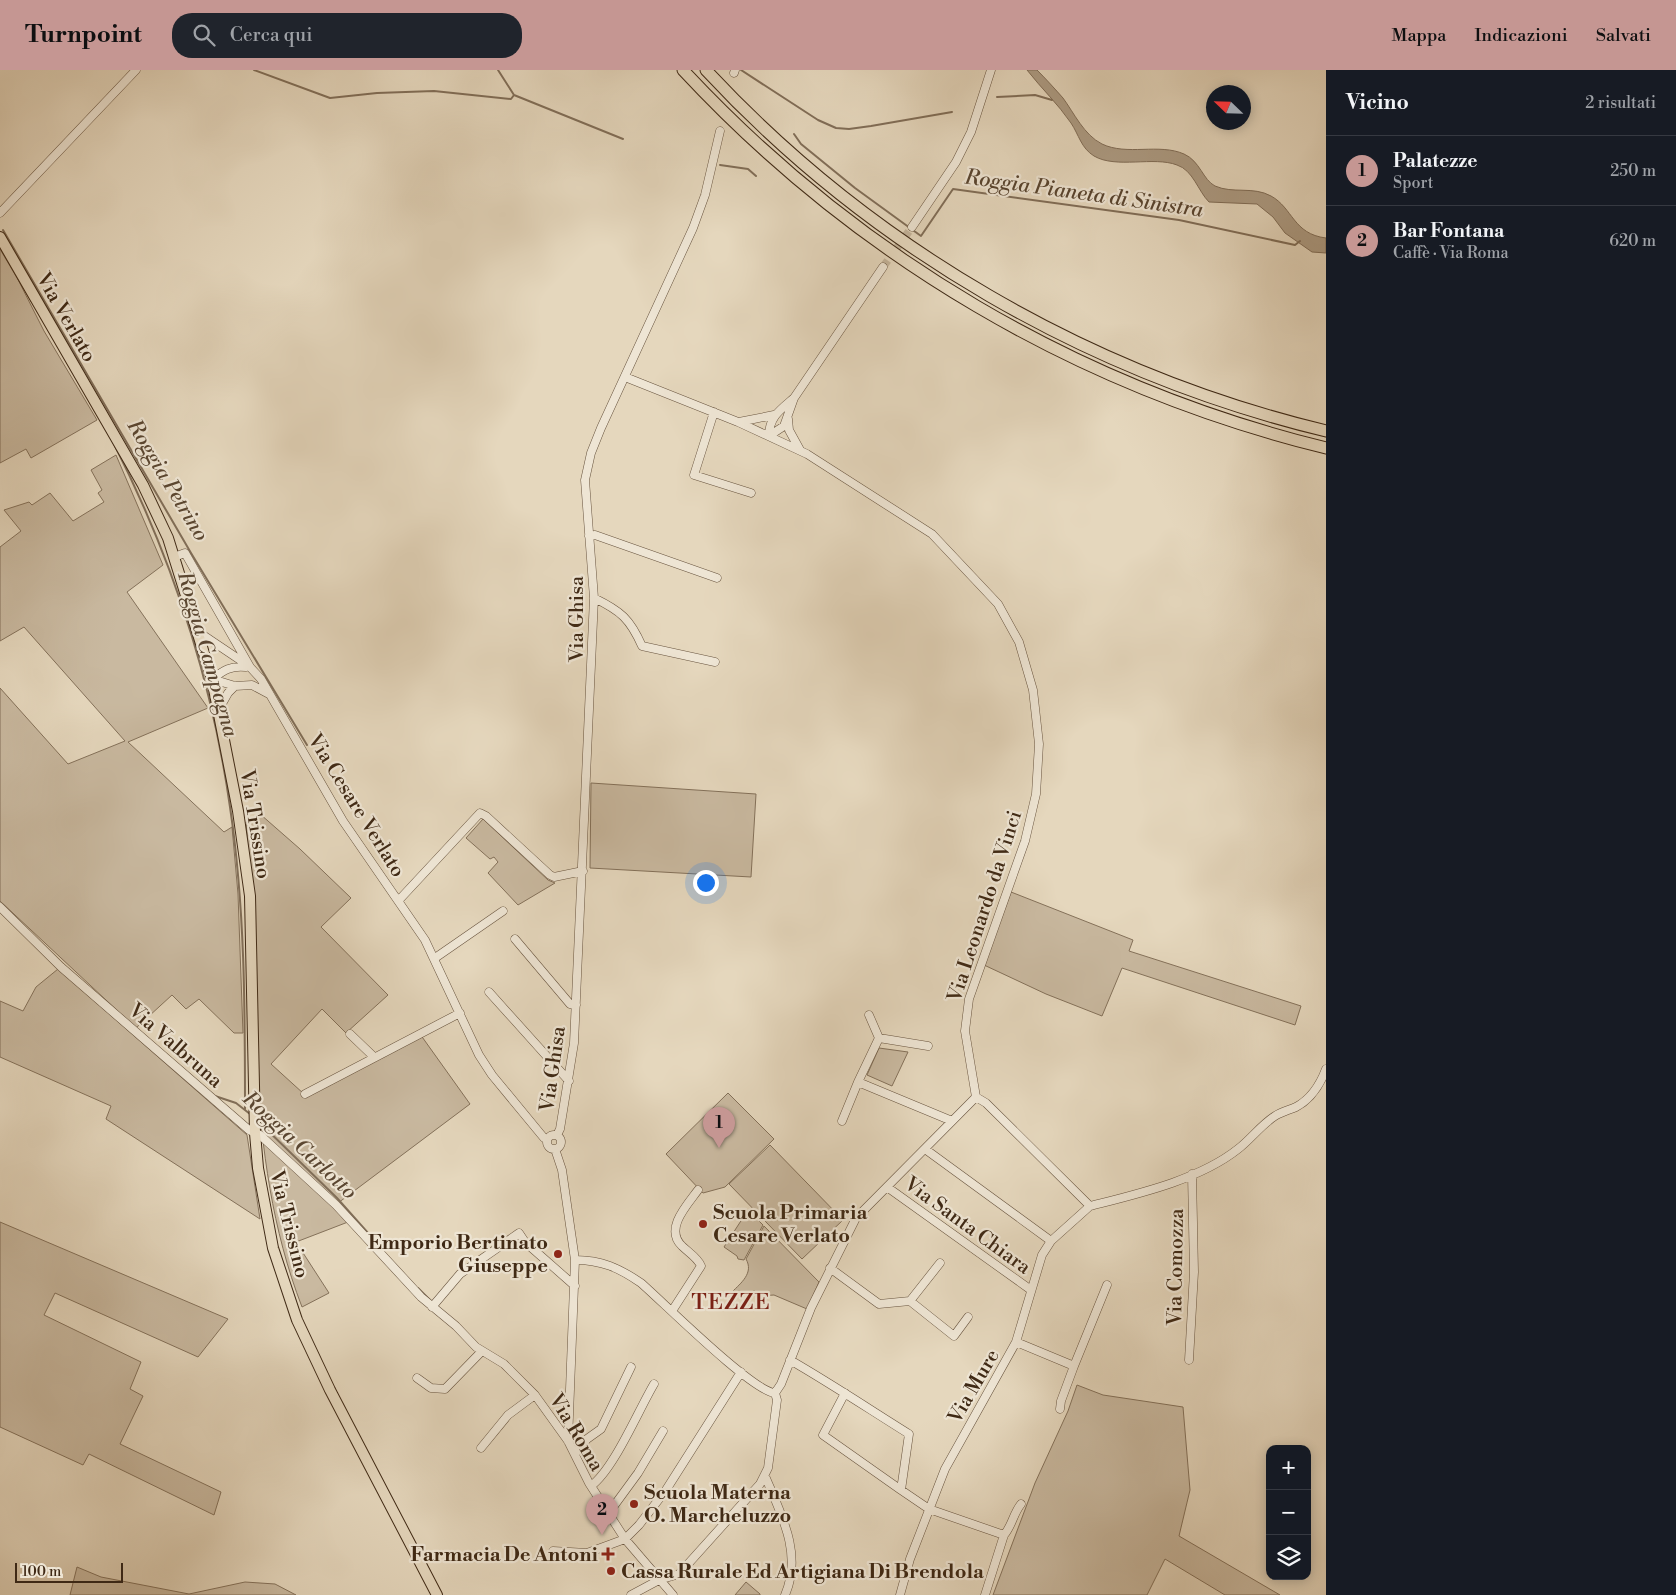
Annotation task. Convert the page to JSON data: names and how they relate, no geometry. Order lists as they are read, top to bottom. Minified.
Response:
{"streets":{"main road":["Via Verlato","Via Trissino"],"street":["Via Ghisa","Via Cesare Verlato","Via Leonardo da Vinci","Via Valbruna","Via Santa Chiara","Via Comozza","Via Mure","Via Roma"]},"crossings":[["Via Verlato","Via Cesare Verlato"],["Via Ghisa","Via Cesare Verlato"],["Via Ghisa","Via Leonardo da Vinci"],["Via Cesare Verlato","Via Roma"],["Via Trissino","Via Valbruna"],["Via Valbruna","Via Roma"],["Via Santa Chiara","Via Mure"]],"districts":["TEZZE"],"water":["Roggia Pianeta di Sinistra","Roggia Petrino","Roggia Campagna","Roggia Carlotto"],"places":{"other":["Scuola Primaria Cesare Verlato","Emporio Bertinato Giuseppe","Scuola Materna O. Marcheluzzo","Cassa Rurale Ed Artigiana Di Brendola"],"health":["Farmacia De Antoni"]},"scale_bar":"100 m","north":"top left","page":{"header":"Turnpoint","search":"Cerca qui","nav":["Mappa","Indicazioni","Salvati"],"heading":["Vicino","2 risultati"],"list":[{"mark":"1","name":"Palatezze","note":"Sport","value":"250 m"},{"mark":"2","name":"Bar Fontana","note":"Caffè · Via Roma","value":"620 m"}],"pins":["1","2"],"map_buttons":["+","−"],"scale":"100 m"}}
